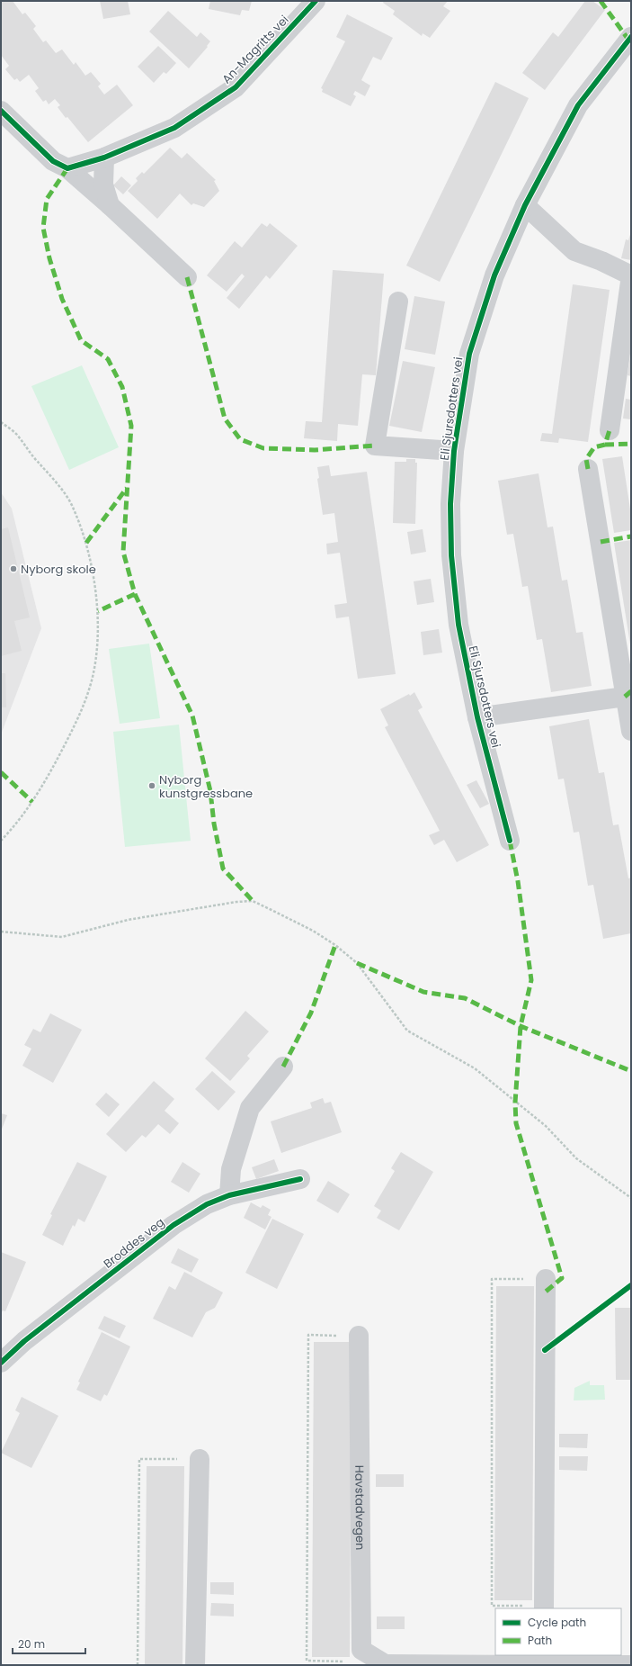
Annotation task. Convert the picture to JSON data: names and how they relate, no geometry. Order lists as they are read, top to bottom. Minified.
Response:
{"streets":{"street":["An-Magritts vei","Eli Sjursdotters vei","Broddes veg","Havstadvegen"]},"places":["Nyborg skole","Nyborg kunstgressbane"],"legend":["Cycle path","Path"],"scale_bar":"20 m"}
